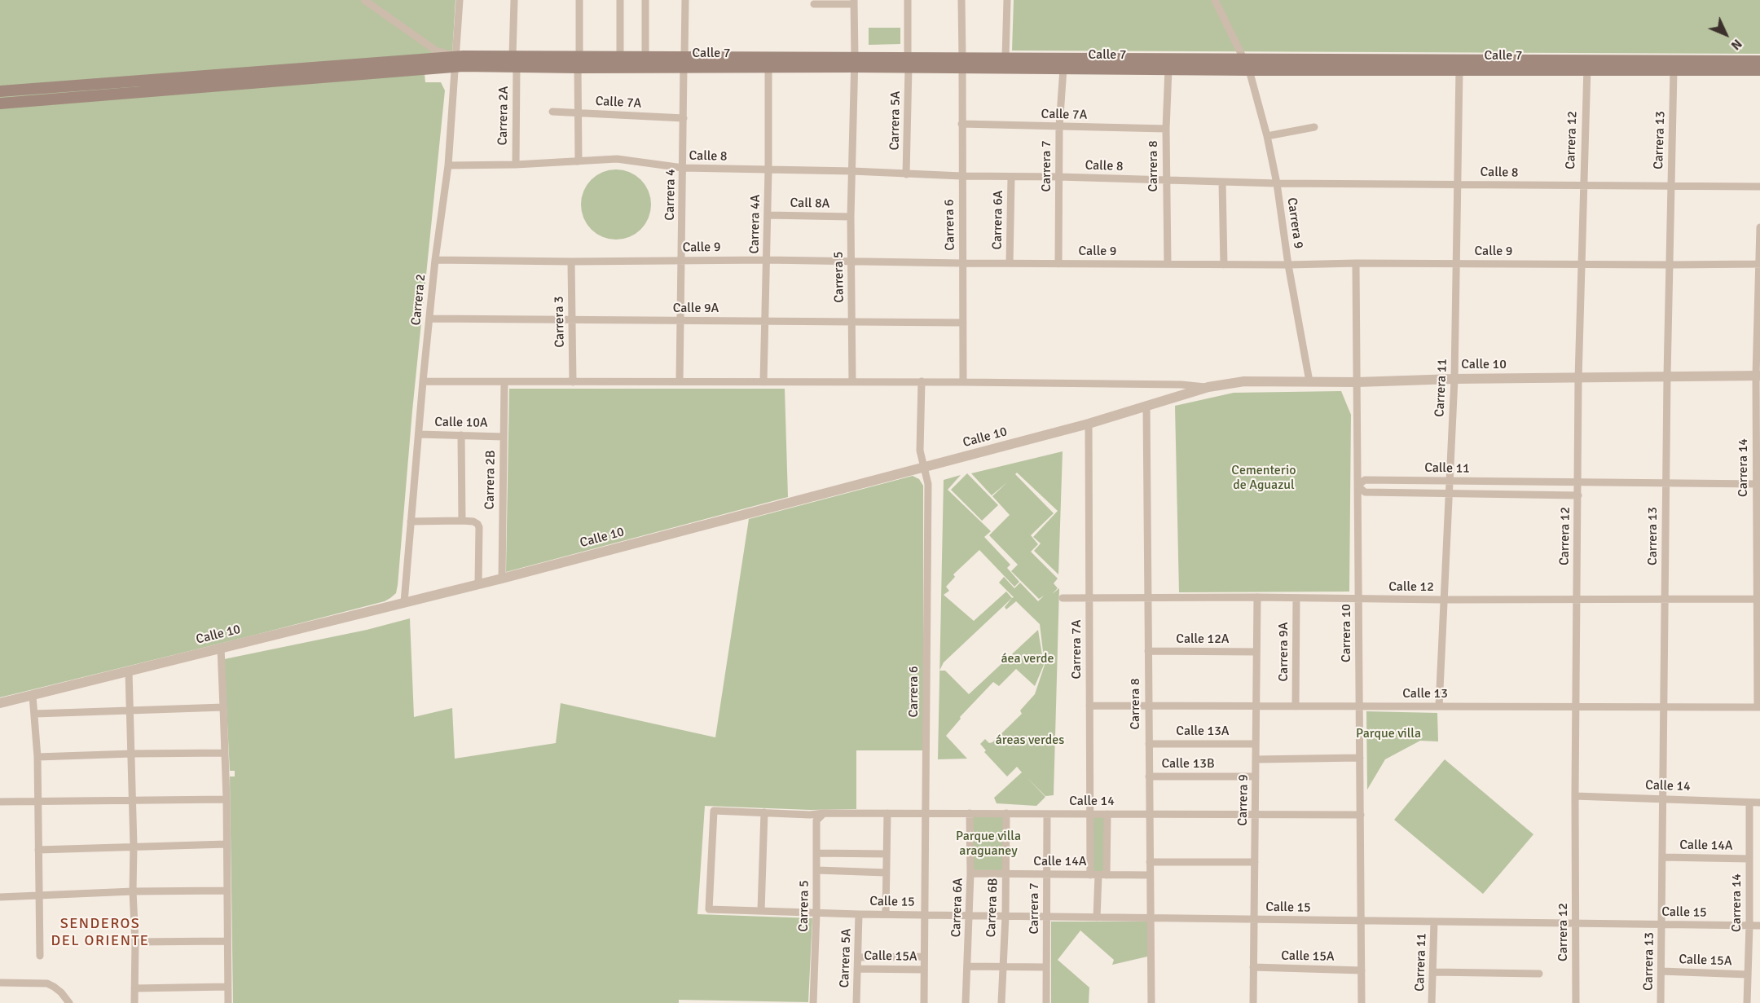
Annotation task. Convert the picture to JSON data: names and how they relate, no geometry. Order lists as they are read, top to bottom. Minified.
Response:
{"streets":{"main road":["Calle 7"],"street":["Calle 7A","Carrera 2A","Carrera 5A","Carrera 12","Carrera 13","Calle 8","Carrera 7","Carrera 8","Carrera 4","Call 8A","Carrera 6A","Carrera 9","Carrera 4A","Carrera 6","Calle 9","Carrera 5","Carrera 2","Calle 9A","Carrera 3","Calle 10","Carrera 11","Calle 10A","Carrera 14","Calle 11","Carrera 2B","Calle 12","Carrera 10","Calle 12A","Carrera 7A","Carrera 9A","Calle 13","Calle 13A","Calle 13B","Calle 14","Calle 14A","Calle 15","Carrera 6B","Calle 15A"]},"crossings":[["Calle 7","Carrera 2A"],["Calle 7","Carrera 5A"],["Calle 7","Carrera 12"],["Calle 7","Carrera 13"],["Calle 7","Carrera 7"],["Calle 7","Carrera 8"],["Calle 7","Carrera 4"],["Calle 7","Carrera 9"],["Calle 7","Carrera 4A"],["Calle 7","Carrera 6"],["Calle 7","Carrera 2"],["Calle 7","Carrera 11"],["Calle 7A","Carrera 7"],["Calle 7A","Carrera 8"],["Calle 7A","Carrera 4"],["Calle 7A","Carrera 6"],["Carrera 2A","Calle 8"],["Carrera 5A","Calle 8"],["Carrera 5A","Calle 15"],["Carrera 5A","Calle 15A"],["Carrera 12","Calle 8"],["Carrera 12","Calle 9"],["Carrera 12","Calle 10"],["Carrera 12","Calle 11"],["Carrera 12","Calle 12"],["Carrera 12","Calle 13"],["Carrera 12","Calle 14"],["Carrera 12","Calle 15"],["Carrera 13","Calle 8"],["Carrera 13","Calle 9"],["Carrera 13","Calle 10"],["Carrera 13","Calle 11"],["Carrera 13","Calle 12"],["Carrera 13","Calle 13"],["Carrera 13","Calle 14"],["Carrera 13","Calle 14A"],["Carrera 13","Calle 15"],["Carrera 13","Calle 15A"],["Calle 8","Carrera 7"],["Calle 8","Carrera 8"],["Calle 8","Carrera 4"],["Calle 8","Carrera 6A"],["Calle 8","Carrera 9"],["Calle 8","Carrera 4A"],["Calle 8","Carrera 6"],["Calle 8","Carrera 5"],["Calle 8","Carrera 2"],["Calle 8","Carrera 11"],["Carrera 7","Calle 9"],["Carrera 7","Calle 14"],["Carrera 7","Calle 14A"],["Carrera 7","Calle 15"],["Carrera 8","Calle 9"],["Carrera 8","Calle 10"],["Carrera 8","Calle 12"],["Carrera 8","Calle 12A"],["Carrera 8","Calle 13"],["Carrera 8","Calle 13A"],["Carrera 8","Calle 13B"],["Carrera 8","Calle 14"],["Carrera 8","Calle 14A"],["Carrera 8","Calle 15"],["Carrera 4","Calle 9"],["Carrera 4","Calle 9A"],["Carrera 4","Calle 10"],["Call 8A","Carrera 4A"],["Call 8A","Carrera 5"],["Carrera 6A","Calle 9"],["Carrera 6A","Calle 14"],["Carrera 6A","Calle 14A"],["Carrera 6A","Calle 15"],["Carrera 9","Calle 9"],["Carrera 9","Calle 10"],["Carrera 9","Calle 12"],["Carrera 9","Calle 12A"],["Carrera 9","Calle 13"],["Carrera 9","Calle 13A"],["Carrera 9","Calle 13B"],["Carrera 9","Calle 14"],["Carrera 9","Calle 15"],["Carrera 9","Calle 15A"],["Carrera 4A","Calle 9"],["Carrera 4A","Calle 9A"],["Carrera 4A","Calle 10"],["Carrera 6","Calle 9"],["Carrera 6","Calle 9A"],["Carrera 6","Calle 10"],["Carrera 6","Calle 14"],["Carrera 6","Calle 15"],["Carrera 6","Calle 15A"],["Calle 9","Carrera 5"],["Calle 9","Carrera 2"],["Calle 9","Carrera 3"],["Calle 9","Carrera 11"],["Calle 9","Carrera 14"],["Calle 9","Carrera 10"],["Carrera 5","Calle 9A"],["Carrera 5","Calle 10"],["Carrera 5","Calle 14"],["Carrera 5","Calle 15"],["Carrera 2","Calle 9A"],["Carrera 2","Calle 10"],["Carrera 2","Calle 10A"],["Calle 9A","Carrera 3"],["Carrera 3","Calle 10"],["Calle 10","Carrera 11"],["Calle 10","Carrera 14"],["Calle 10","Carrera 2B"],["Calle 10","Carrera 10"],["Calle 10","Carrera 7A"],["Carrera 11","Calle 11"],["Carrera 11","Calle 12"],["Carrera 11","Calle 13"],["Carrera 11","Calle 15"],["Calle 10A","Carrera 2B"],["Carrera 14","Calle 11"],["Carrera 14","Calle 12"],["Carrera 14","Calle 13"],["Carrera 14","Calle 14"],["Carrera 14","Calle 14A"],["Carrera 14","Calle 15"],["Carrera 14","Calle 15A"],["Calle 11","Carrera 10"],["Calle 12","Carrera 10"],["Calle 12","Carrera 7A"],["Calle 12","Carrera 9A"],["Carrera 10","Calle 13"],["Carrera 10","Calle 14"],["Carrera 10","Calle 15"],["Carrera 10","Calle 15A"],["Carrera 7A","Calle 13"],["Carrera 7A","Calle 14"],["Carrera 7A","Calle 14A"],["Carrera 9A","Calle 13"],["Calle 14","Calle 15"],["Calle 14","Carrera 6B"],["Calle 14A","Carrera 6B"],["Calle 15","Carrera 6B"]],"districts":["SENDEROS DEL ORIENTE"],"parks":["Cementerio de Aguazul","áea verde","Parque villa","áreas verdes","Parque villa araguaney"],"north":"bottom right"}
